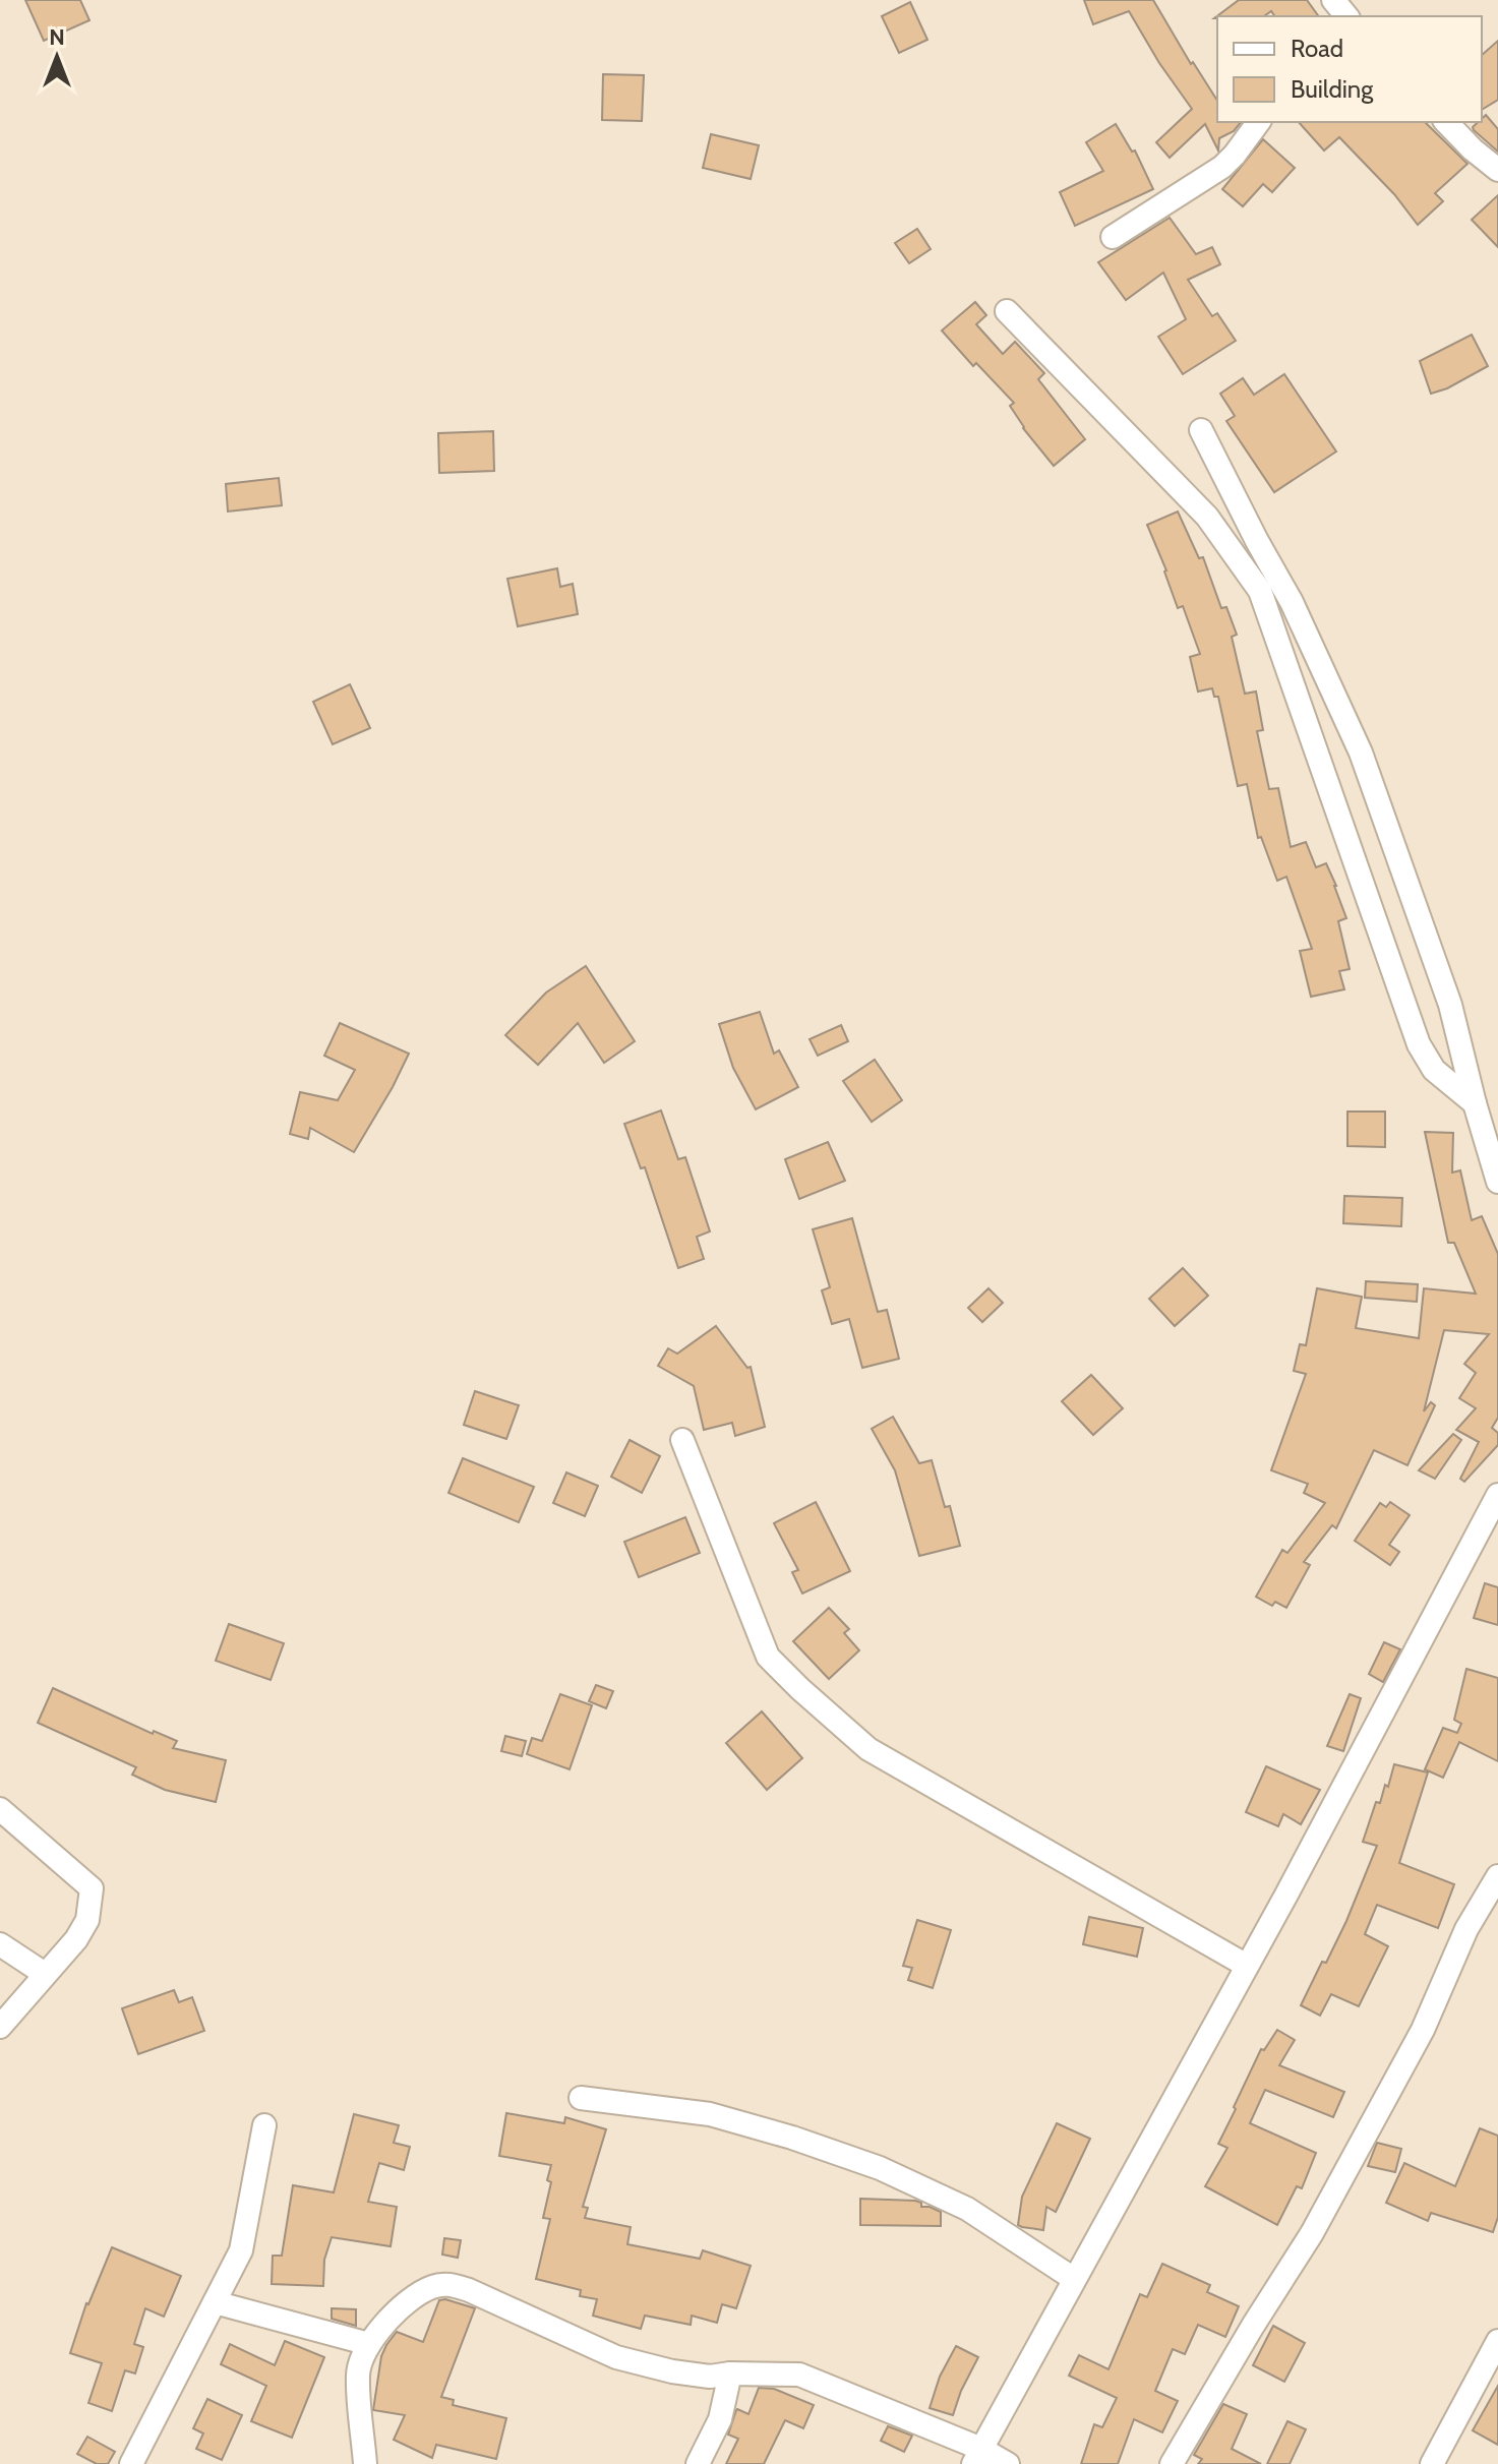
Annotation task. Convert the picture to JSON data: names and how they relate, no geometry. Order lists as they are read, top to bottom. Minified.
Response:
{"legend":["Road","Building"],"north":"top"}
